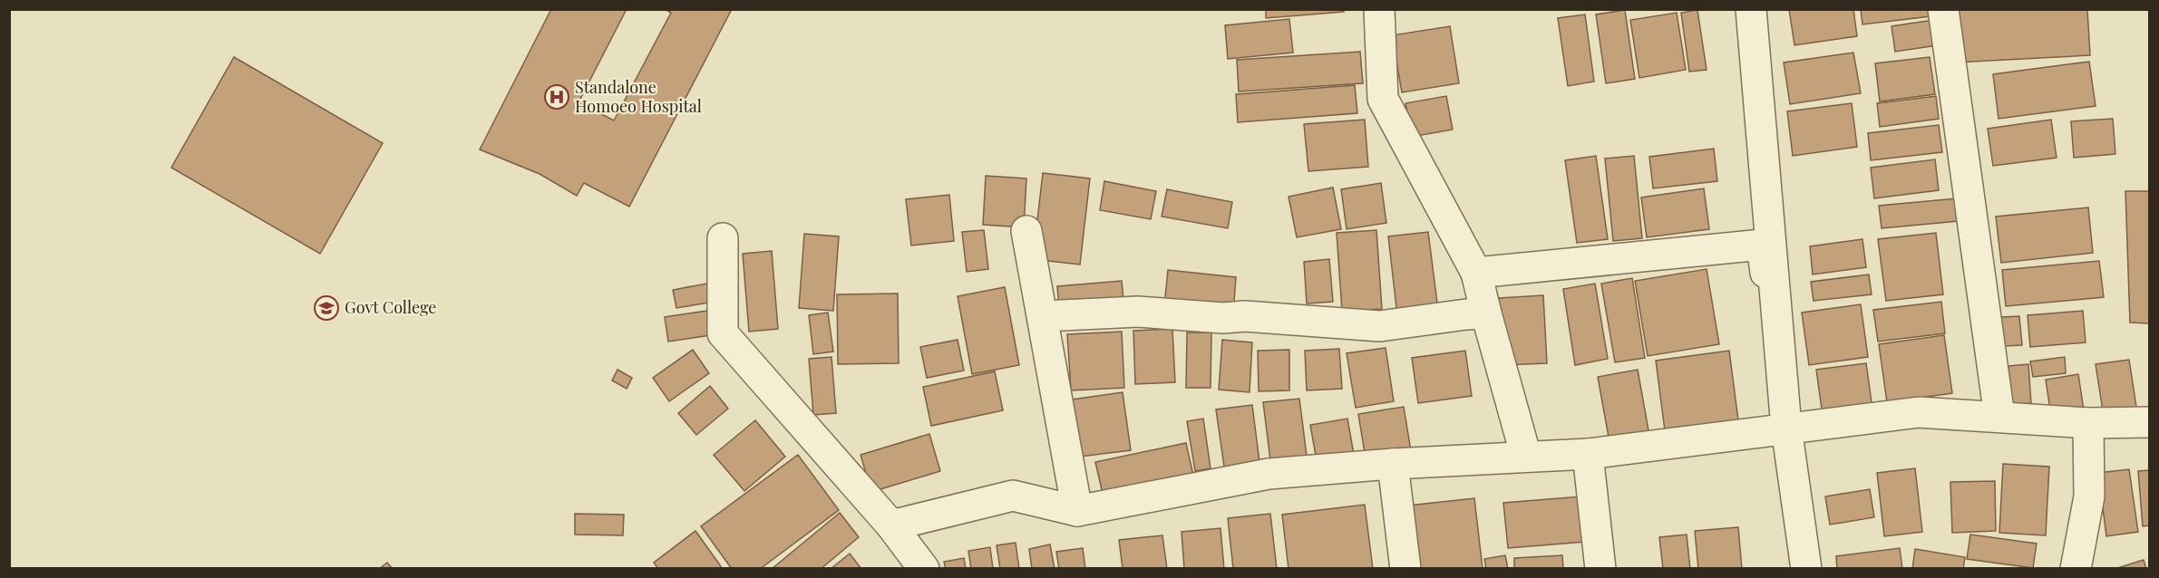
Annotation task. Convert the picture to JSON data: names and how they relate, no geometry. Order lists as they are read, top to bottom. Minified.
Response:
{"places":{"hospital":["Standalone Homoeo Hospital"],"school or university":["Govt College"]}}
